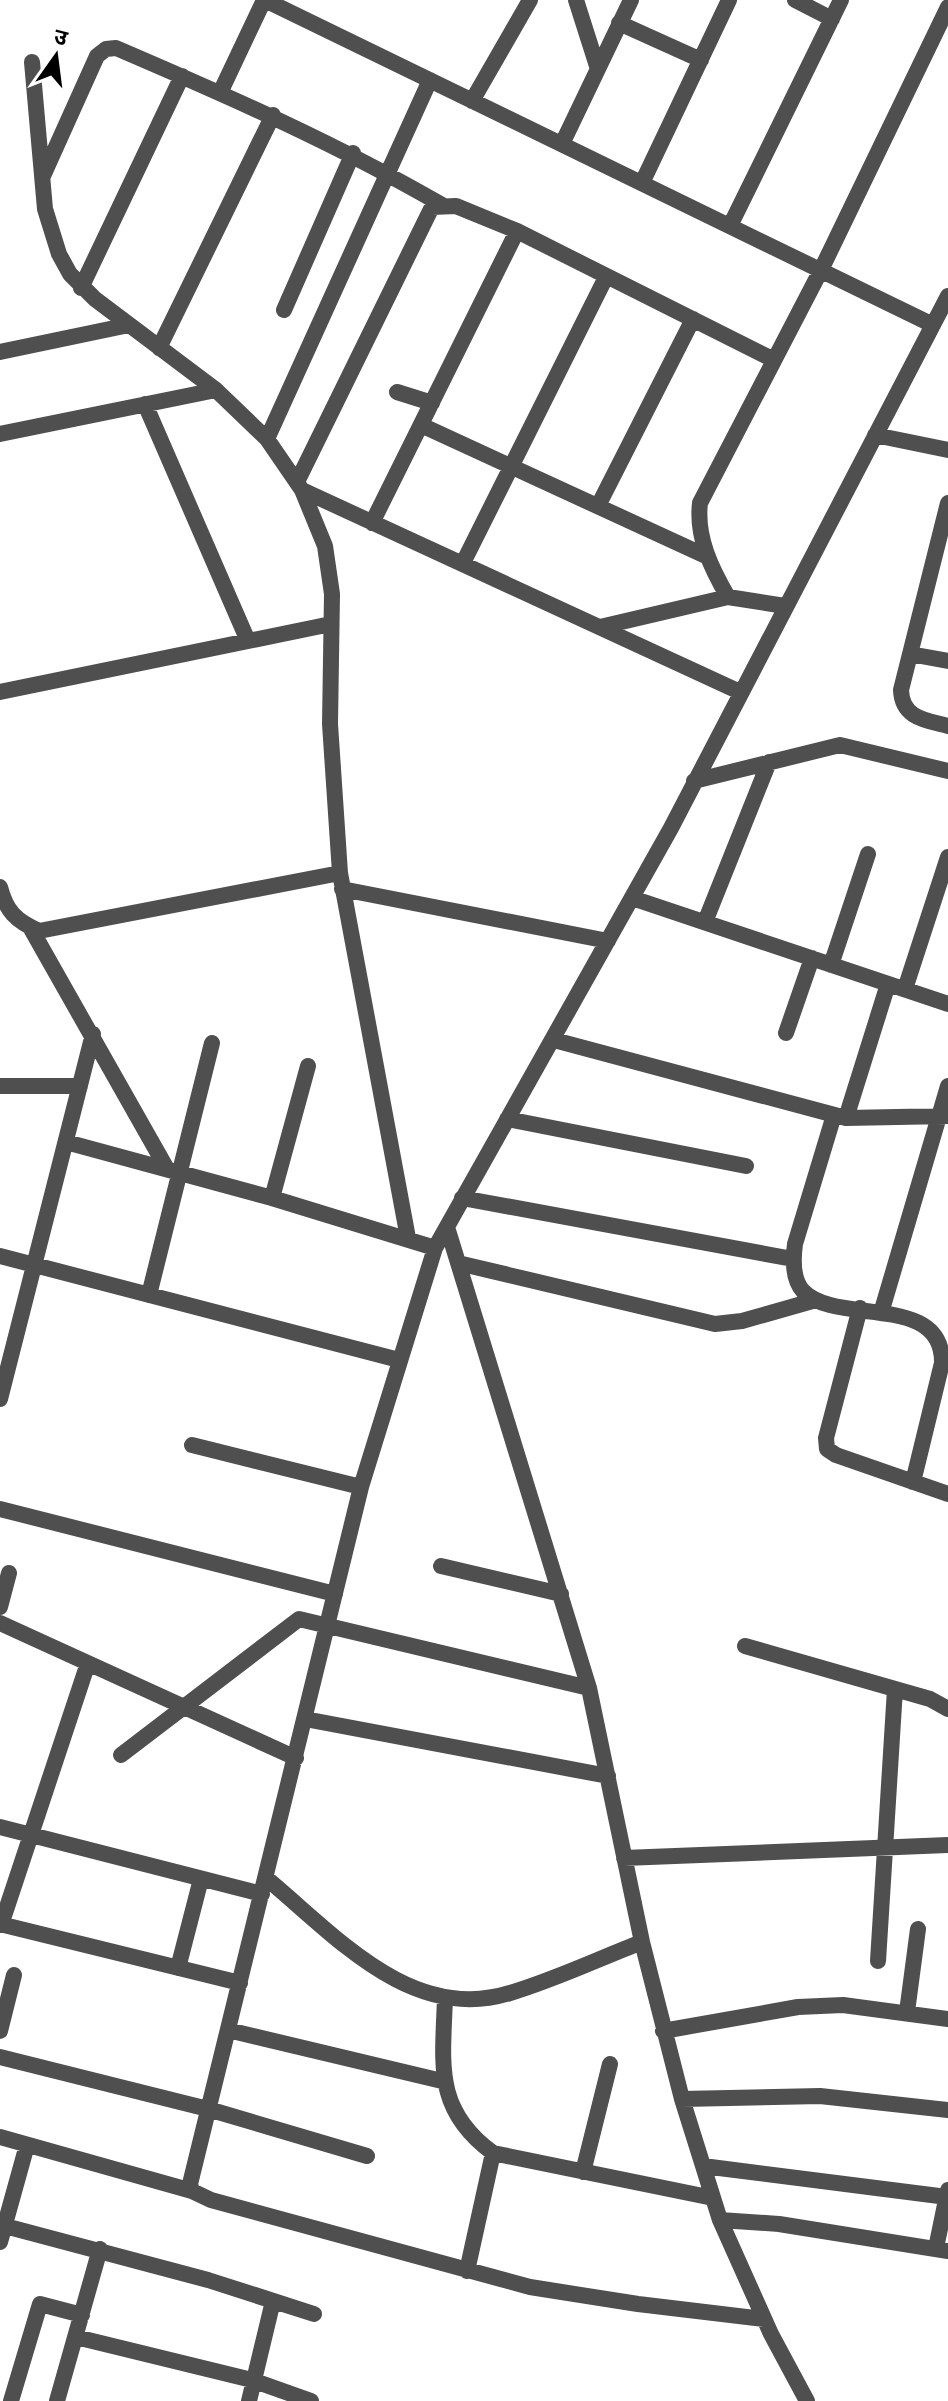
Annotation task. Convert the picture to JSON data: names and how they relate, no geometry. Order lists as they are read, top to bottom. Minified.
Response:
{"north":"top"}
